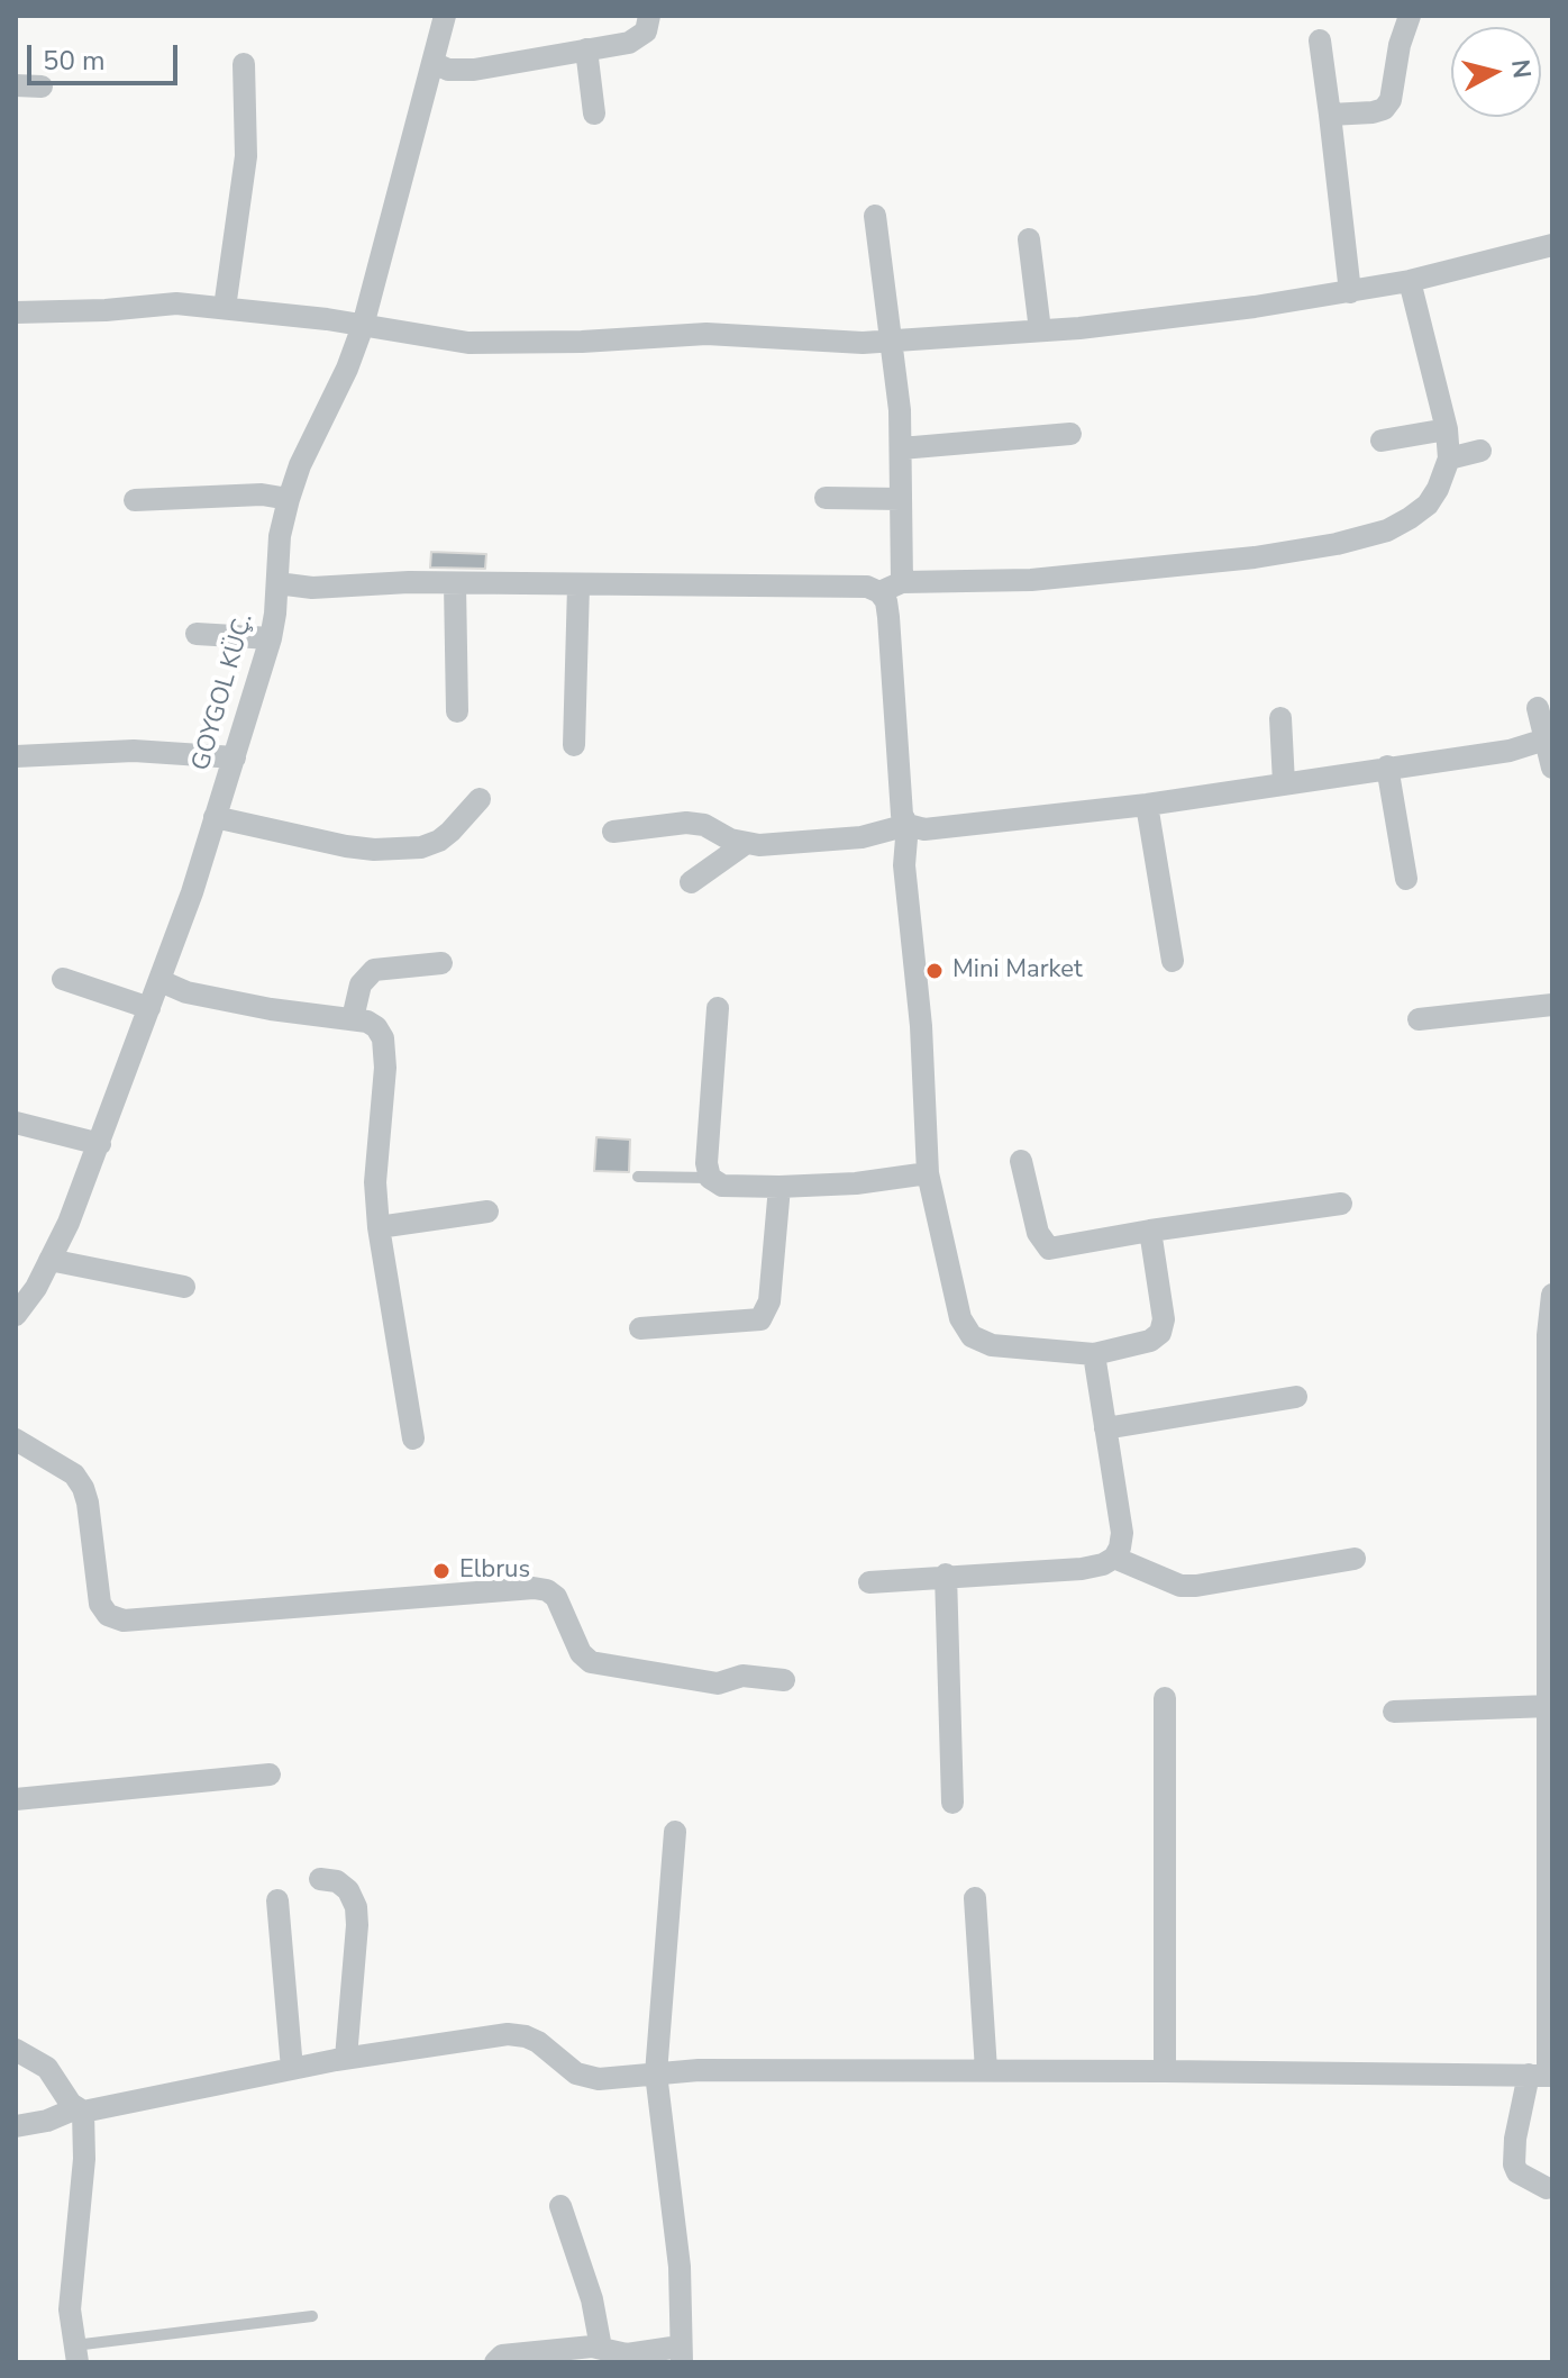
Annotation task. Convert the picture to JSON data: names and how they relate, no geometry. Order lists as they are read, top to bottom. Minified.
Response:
{"streets":{"street":["GOYGOL KÜÇ."]},"places":["Mini Market","Elbrus"],"scale_bar":"50 m","north":"right"}
